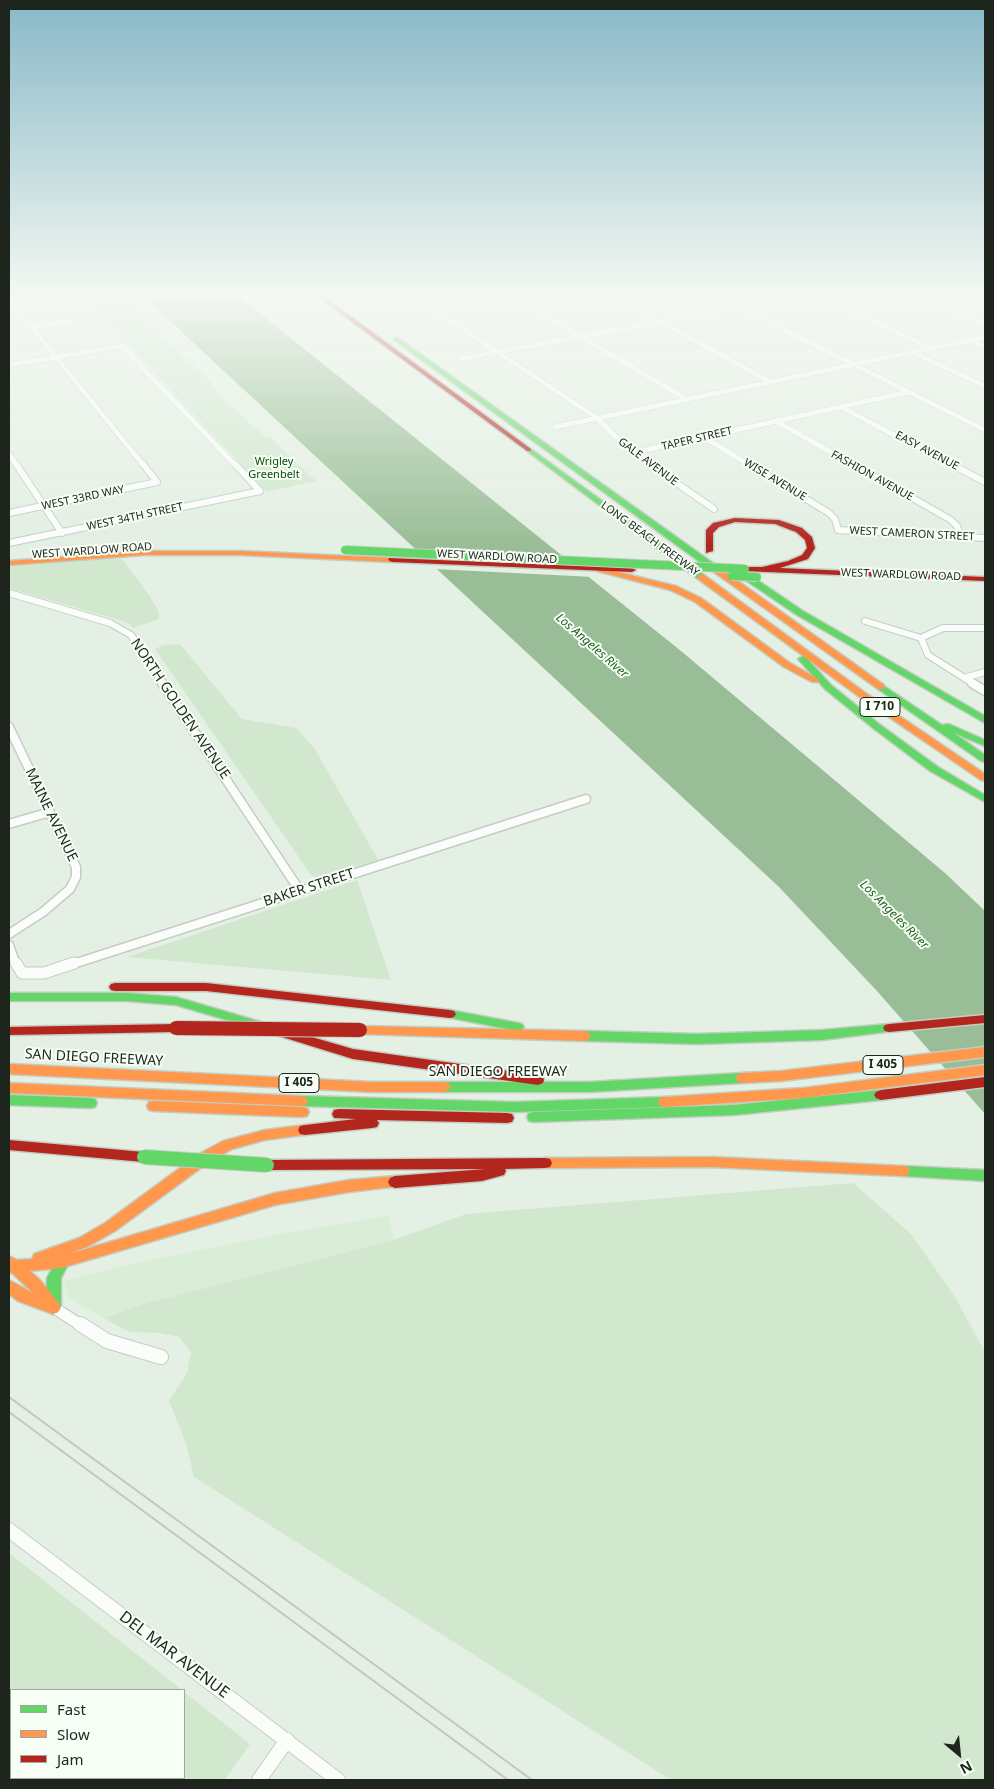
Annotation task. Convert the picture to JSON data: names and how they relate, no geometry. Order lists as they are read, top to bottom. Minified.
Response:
{"streets":{"main road":["LONG BEACH FREEWAY","WEST WARDLOW ROAD","I 710","SAN DIEGO FREEWAY","I 405"],"street":["TAPER STREET","EASY AVENUE","GALE AVENUE","FASHION AVENUE","WISE AVENUE","WEST 33RD WAY","WEST 34TH STREET","WEST CAMERON STREET","NORTH GOLDEN AVENUE","MAINE AVENUE","BAKER STREET","DEL MAR AVENUE"]},"crossings":[["TAPER STREET","EASY AVENUE"],["TAPER STREET","GALE AVENUE"],["TAPER STREET","FASHION AVENUE"],["TAPER STREET","WISE AVENUE"],["FASHION AVENUE","WEST CAMERON STREET"],["WISE AVENUE","WEST CAMERON STREET"],["NORTH GOLDEN AVENUE","BAKER STREET"]],"water":["Los Angeles River"],"parks":["Wrigley Greenbelt"],"legend":["Fast","Slow","Jam"],"north":"bottom right"}
